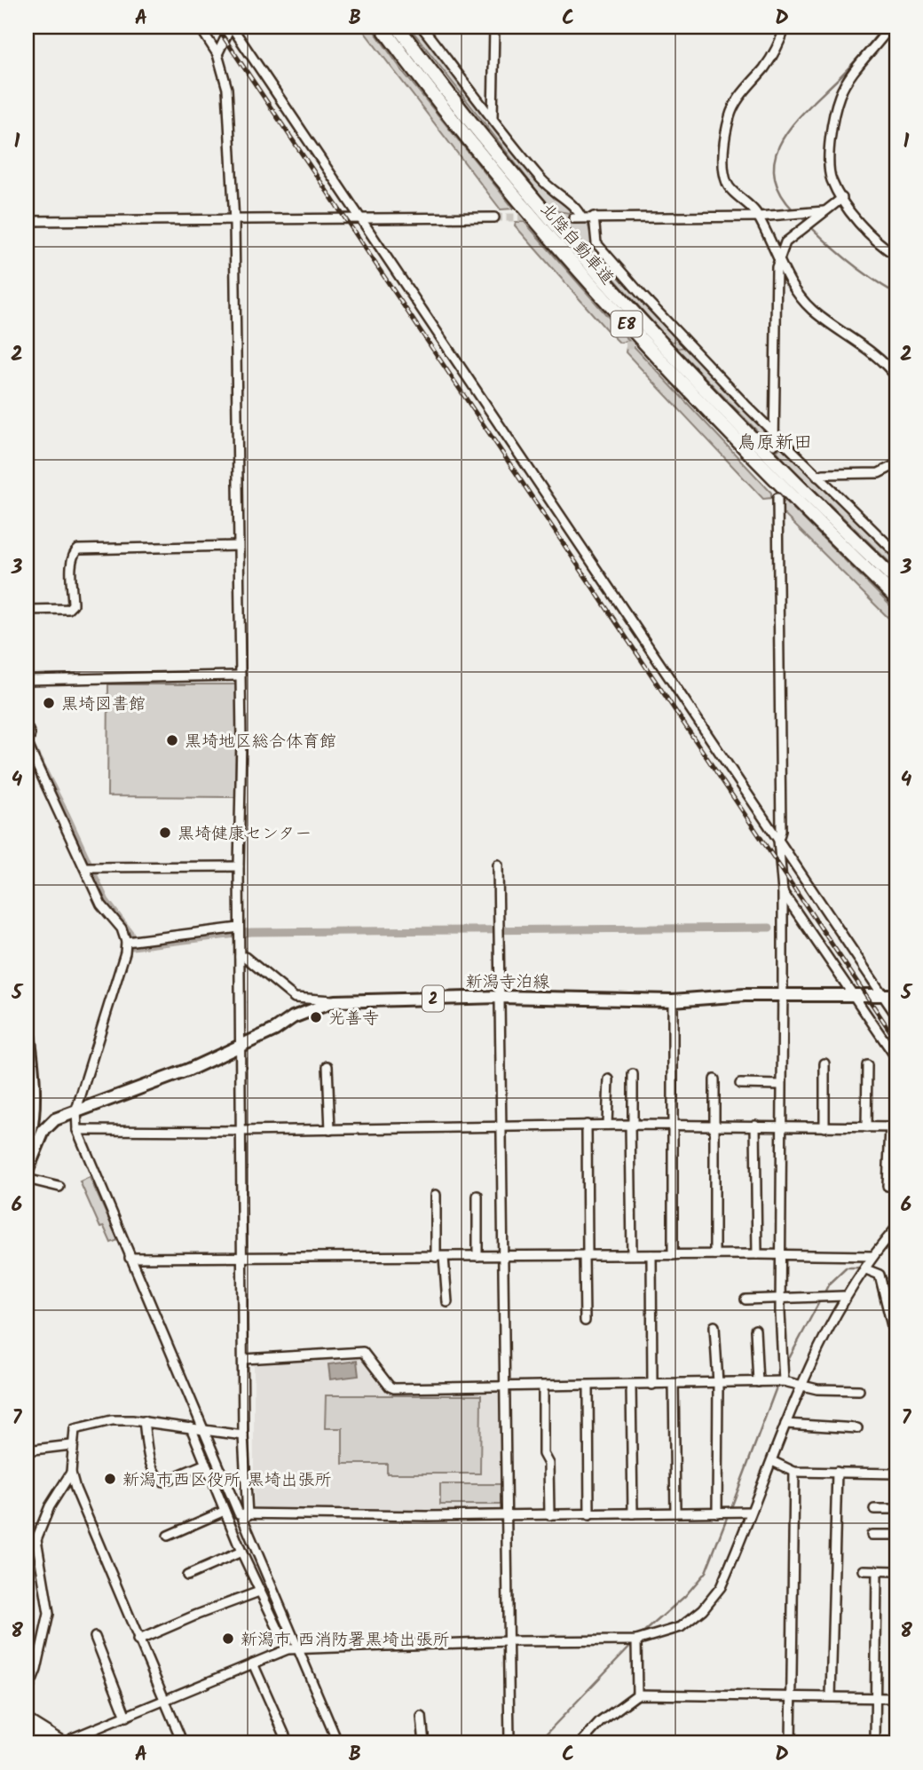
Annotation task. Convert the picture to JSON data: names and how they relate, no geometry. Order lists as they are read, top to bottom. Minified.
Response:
{"streets":{"highway":["北陸自動車道","E8"],"main road":["新潟寺泊線","2"]},"districts":["鳥原新田"],"places":["黒埼図書館","黒埼地区総合体育館","黒埼健康センター","光善寺","新潟市西区役所 黒埼出張所","新潟市 西消防署黒埼出張所"],"grid":{"columns":["A","B","C","D"],"rows":["1","2","3","4","5","6","7","8"]}}
